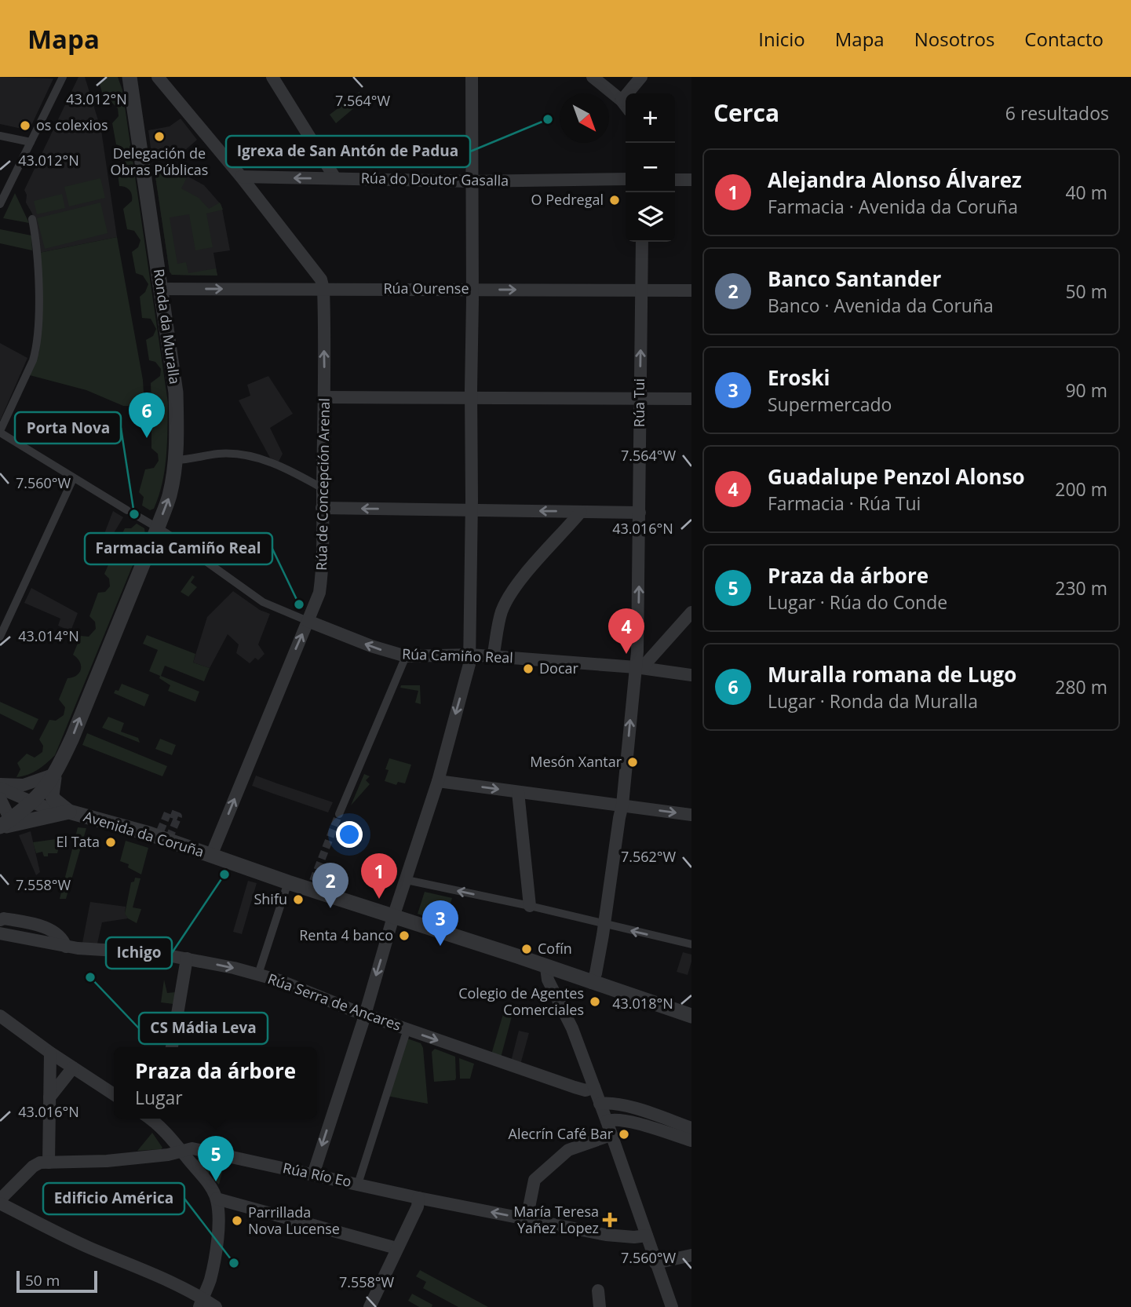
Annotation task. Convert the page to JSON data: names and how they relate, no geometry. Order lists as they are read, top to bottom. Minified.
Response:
{"streets":{"street":["Rúa do Doutor Gasalla","Rúa Ourense","Ronda da Muralla","Rúa Tui","Rúa de Concepción Arenal","Rúa Camiño Real","Avenida da Coruña","Rúa Serra de Ancares","Rúa Río Eo"]},"crossings":[["Rúa Ourense","Ronda da Muralla"],["Rúa Ourense","Rúa Tui"],["Rúa Ourense","Rúa de Concepción Arenal"],["Ronda da Muralla","Rúa Camiño Real"],["Ronda da Muralla","Avenida da Coruña"],["Rúa Tui","Rúa Camiño Real"],["Rúa Tui","Avenida da Coruña"],["Rúa de Concepción Arenal","Rúa Camiño Real"],["Rúa de Concepción Arenal","Avenida da Coruña"]],"one_way":["Rúa Tui","Rúa Serra de Ancares"],"places":{"other":["Igrexa de San Antón de Padua","os colexios","Delegación de Obras Públicas","O Pedregal","Porta Nova","Farmacia Camiño Real","Docar","Mesón Xantar","El Tata","Ichigo","Shifu","Renta 4 banco","Cofín","CS Mádia Leva","Colegio de Agentes Comerciales","Alecrín Café Bar","Parrillada Nova Lucense","Edificio América"],"health":["María Teresa Yañez Lopez"]},"scale_bar":"50 m","north":"bottom right","page":{"header":"Mapa","nav":["Inicio","Mapa","Nosotros","Contacto"],"heading":["Cerca","6 resultados"],"map_buttons":["+","−"],"list":[{"mark":"1","name":"Alejandra Alonso Álvarez","note":"Farmacia · Avenida da Coruña","value":"40 m"},{"mark":"2","name":"Banco Santander","note":"Banco · Avenida da Coruña","value":"50 m"},{"mark":"3","name":"Eroski","note":"Supermercado","value":"90 m"},{"mark":"4","name":"Guadalupe Penzol Alonso","note":"Farmacia · Rúa Tui","value":"200 m"},{"mark":"5","name":"Praza da árbore","note":"Lugar · Rúa do Conde","value":"230 m"},{"mark":"6","name":"Muralla romana de Lugo","note":"Lugar · Ronda da Muralla","value":"280 m"}],"pins":["6","4","1","2","3","5"],"popup":["Praza da árbore","Lugar"],"scale":"50 m"},"coordinates":["43.012°N","7.564°W","7.560°W","43.016°N","43.014°N","7.562°W","7.558°W","43.018°N"]}
